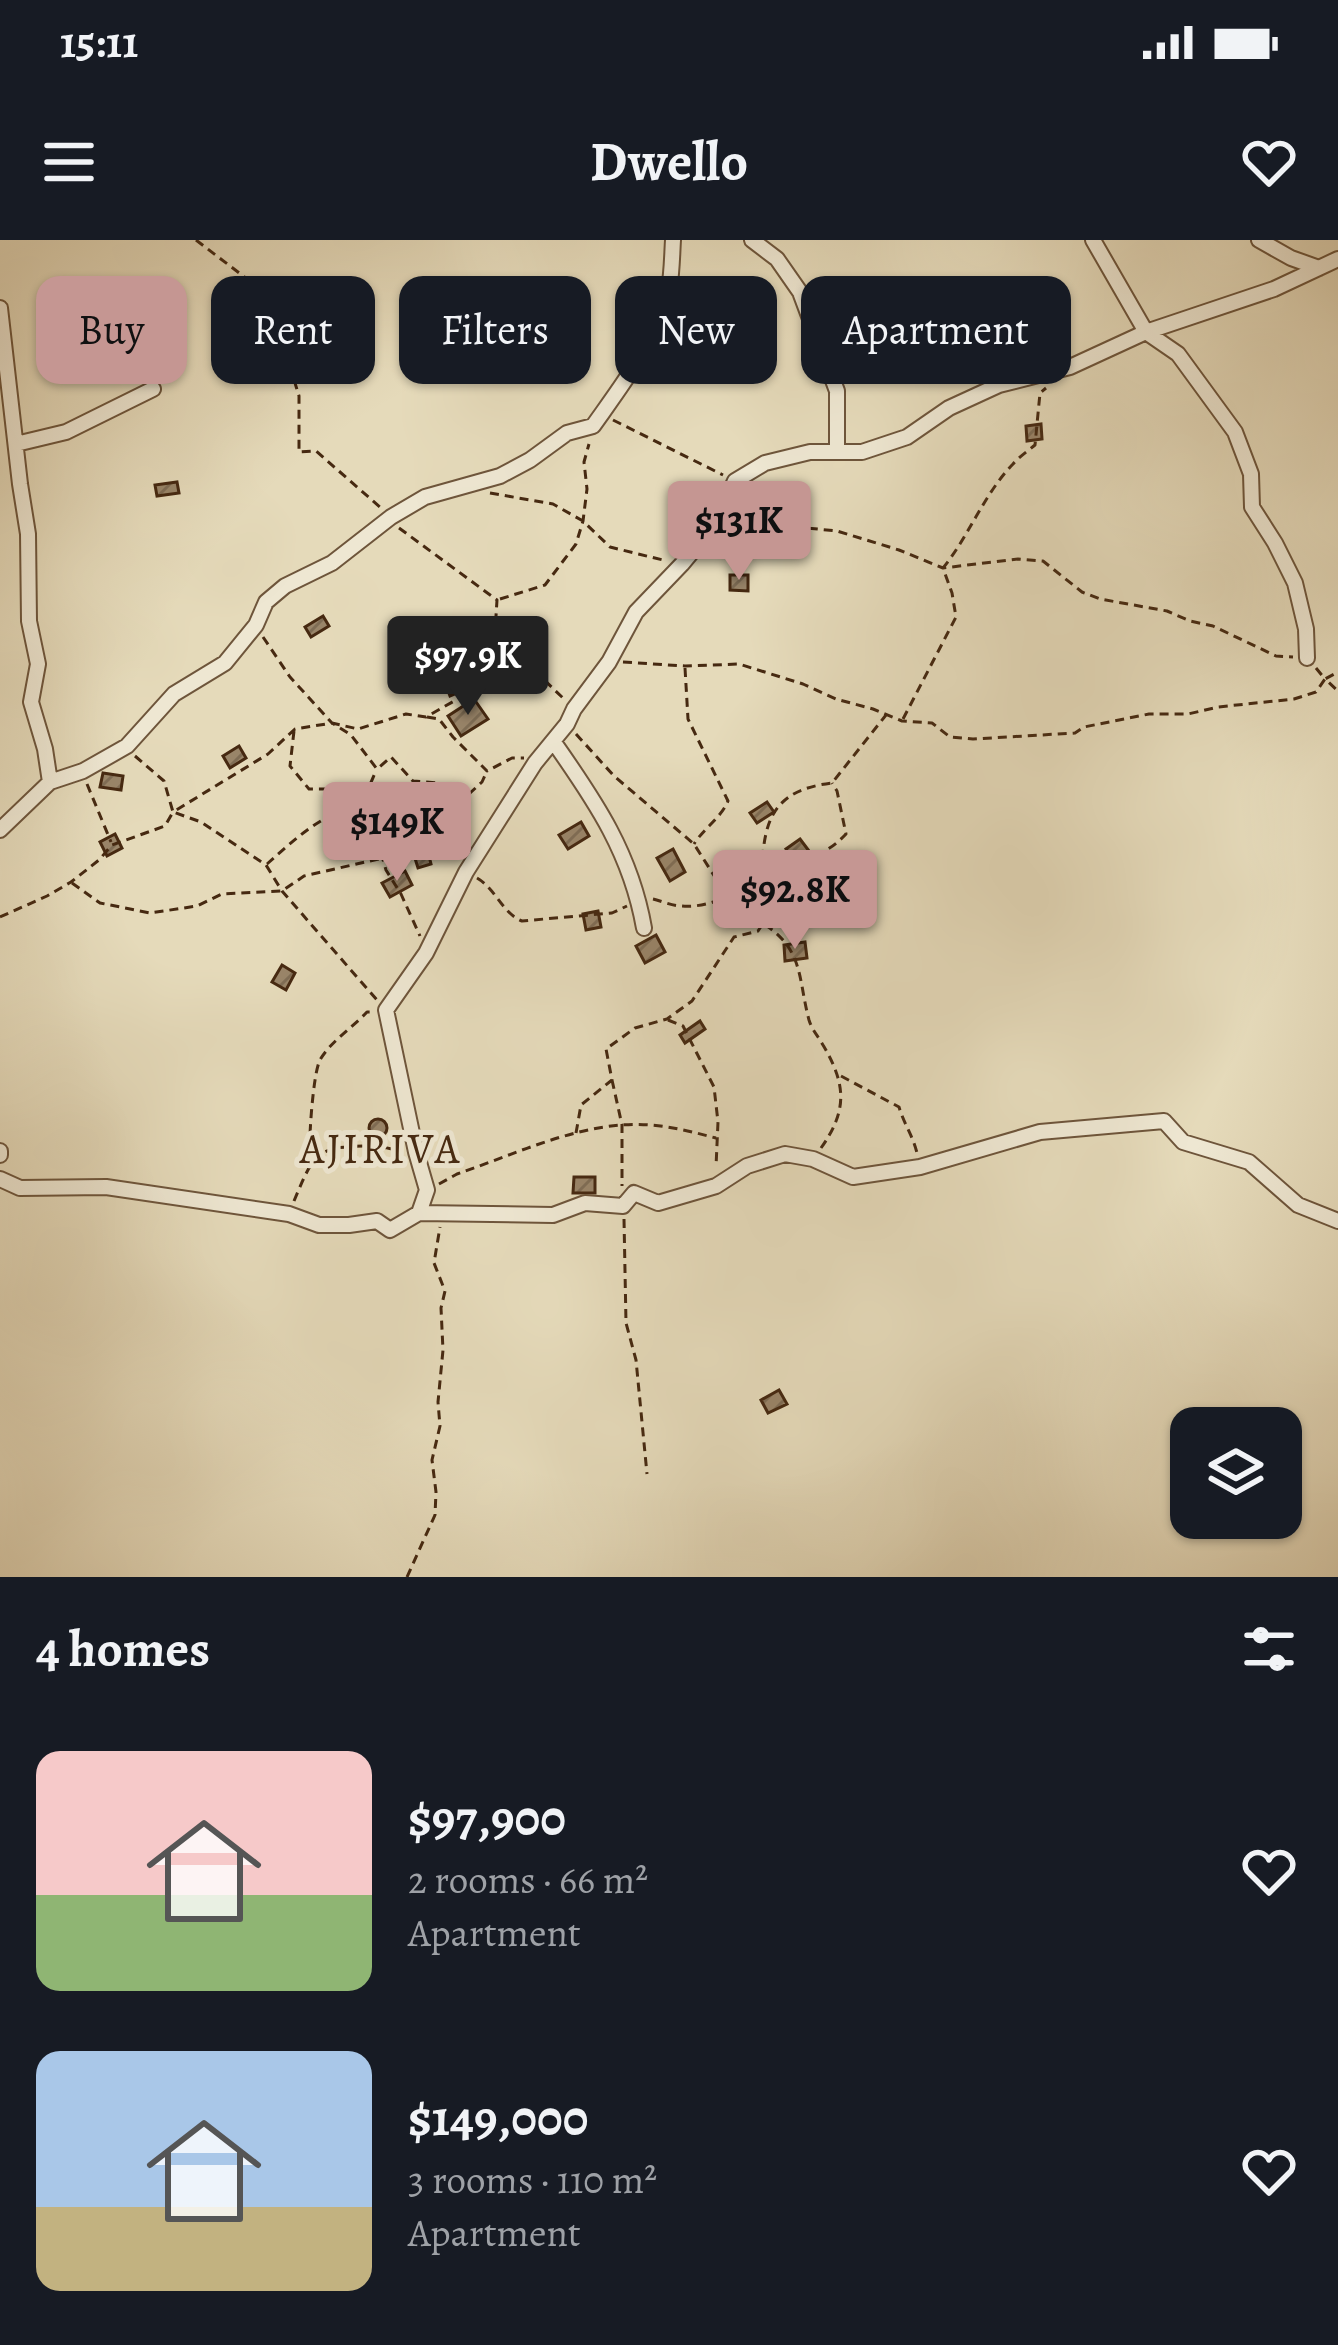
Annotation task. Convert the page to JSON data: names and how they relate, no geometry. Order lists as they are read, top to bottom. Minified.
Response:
{"districts":["AJIRIVA"],"page":{"status":"15:11","header":"Dwello","chip":["Buy","Rent","Filters","New","Apartment"],"price":["$131K","$97.9K","$149K","$92.8K"],"heading":"4 homes","list":[{"name":"$97,900","note":"2 rooms · 66 m² · Apartment"},{"name":"$149,000","note":"3 rooms · 110 m² · Apartment"}]}}
